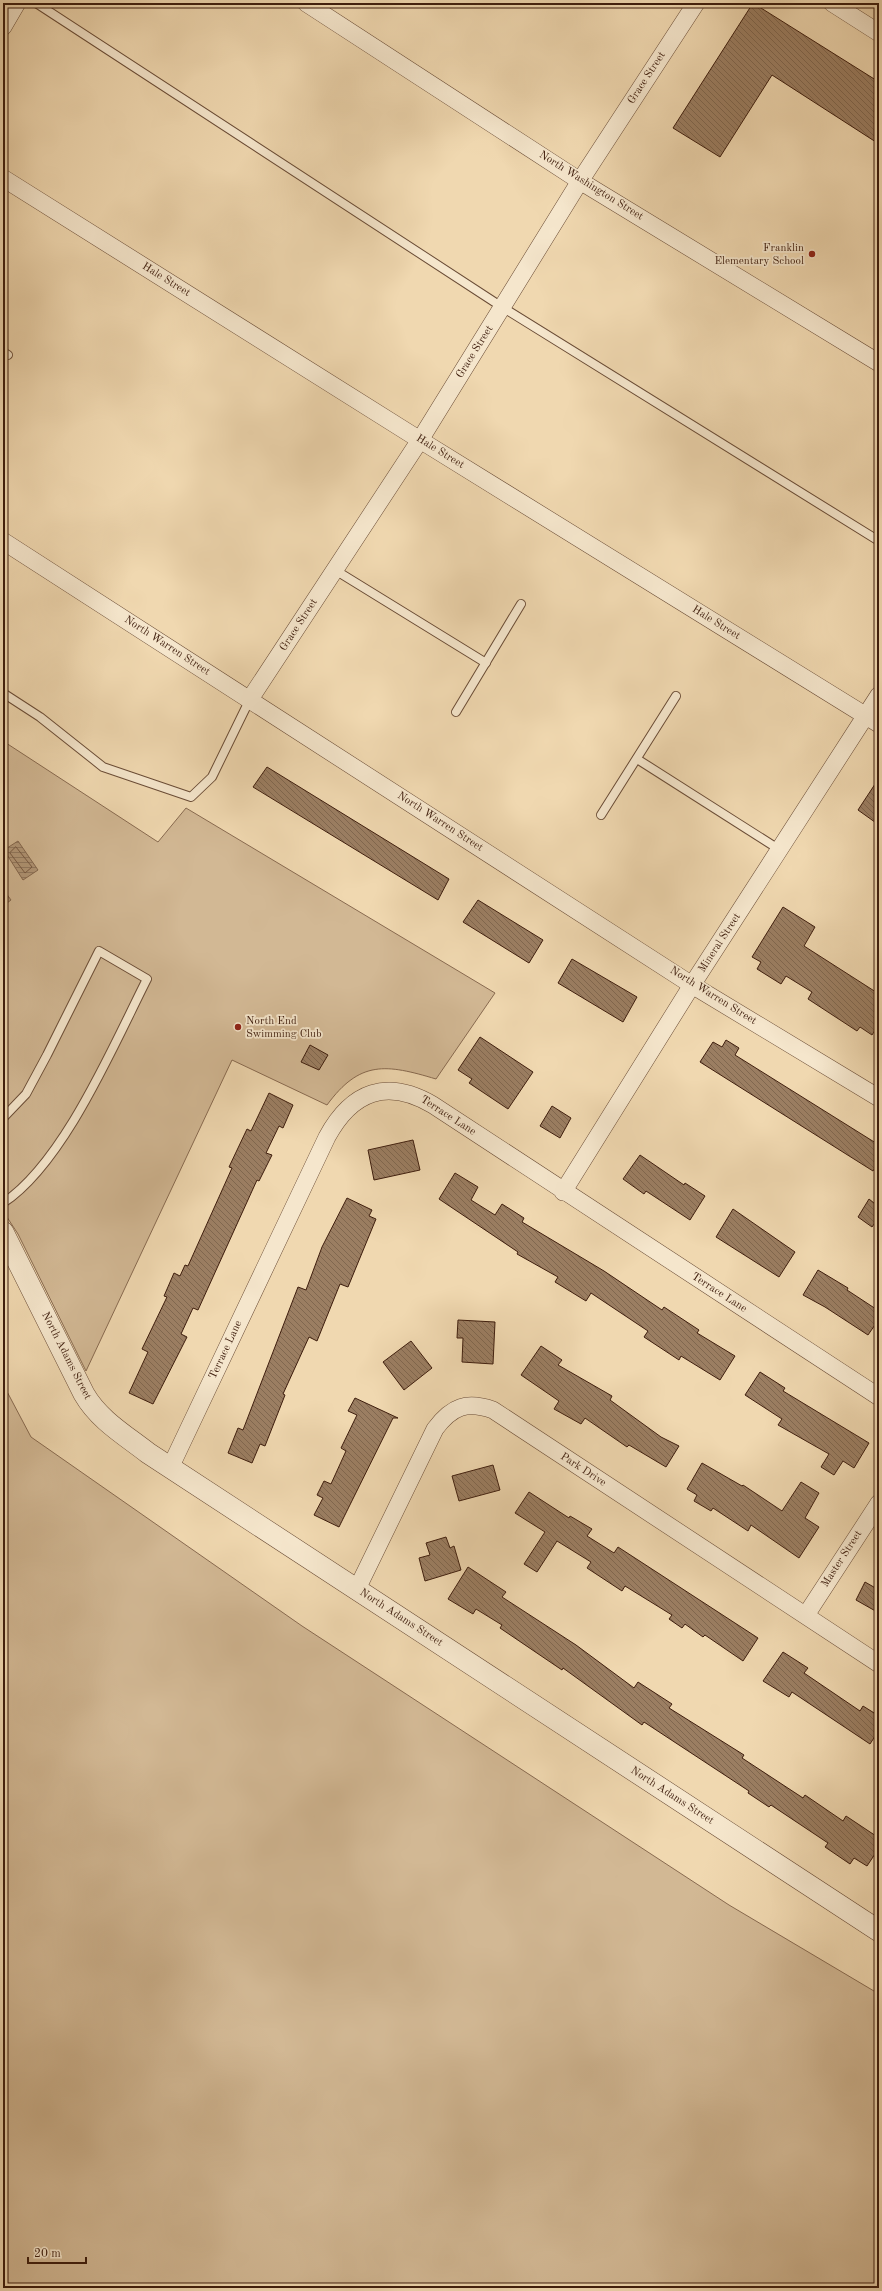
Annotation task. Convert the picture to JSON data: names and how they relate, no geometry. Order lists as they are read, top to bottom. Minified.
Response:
{"streets":{"street":["Grace Street","North Washington Street","Hale Street","North Warren Street","Mineral Street","Terrace Lane","North Adams Street","Park Drive","Master Street"]},"crossings":[["Grace Street","North Washington Street"],["Grace Street","Hale Street"],["Grace Street","North Warren Street"],["Hale Street","Mineral Street"],["North Warren Street","Mineral Street"],["Mineral Street","Terrace Lane"],["Terrace Lane","North Adams Street"],["North Adams Street","Park Drive"],["Park Drive","Master Street"]],"places":["Franklin Elementary School","North End Swimming Club"],"scale_bar":"20 m"}
